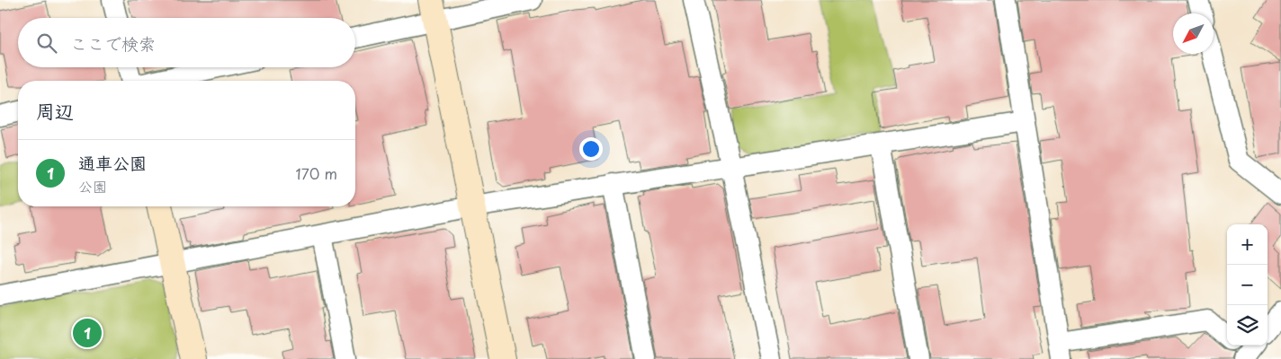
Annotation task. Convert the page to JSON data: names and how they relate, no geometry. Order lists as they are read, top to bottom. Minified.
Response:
{"north":"bottom left","page":{"search":"ここで検索","heading":"周辺","list":[{"mark":"1","name":"通車公園","note":"公園","value":"170 m"}],"map_buttons":["+","−"],"pins":"1"}}
